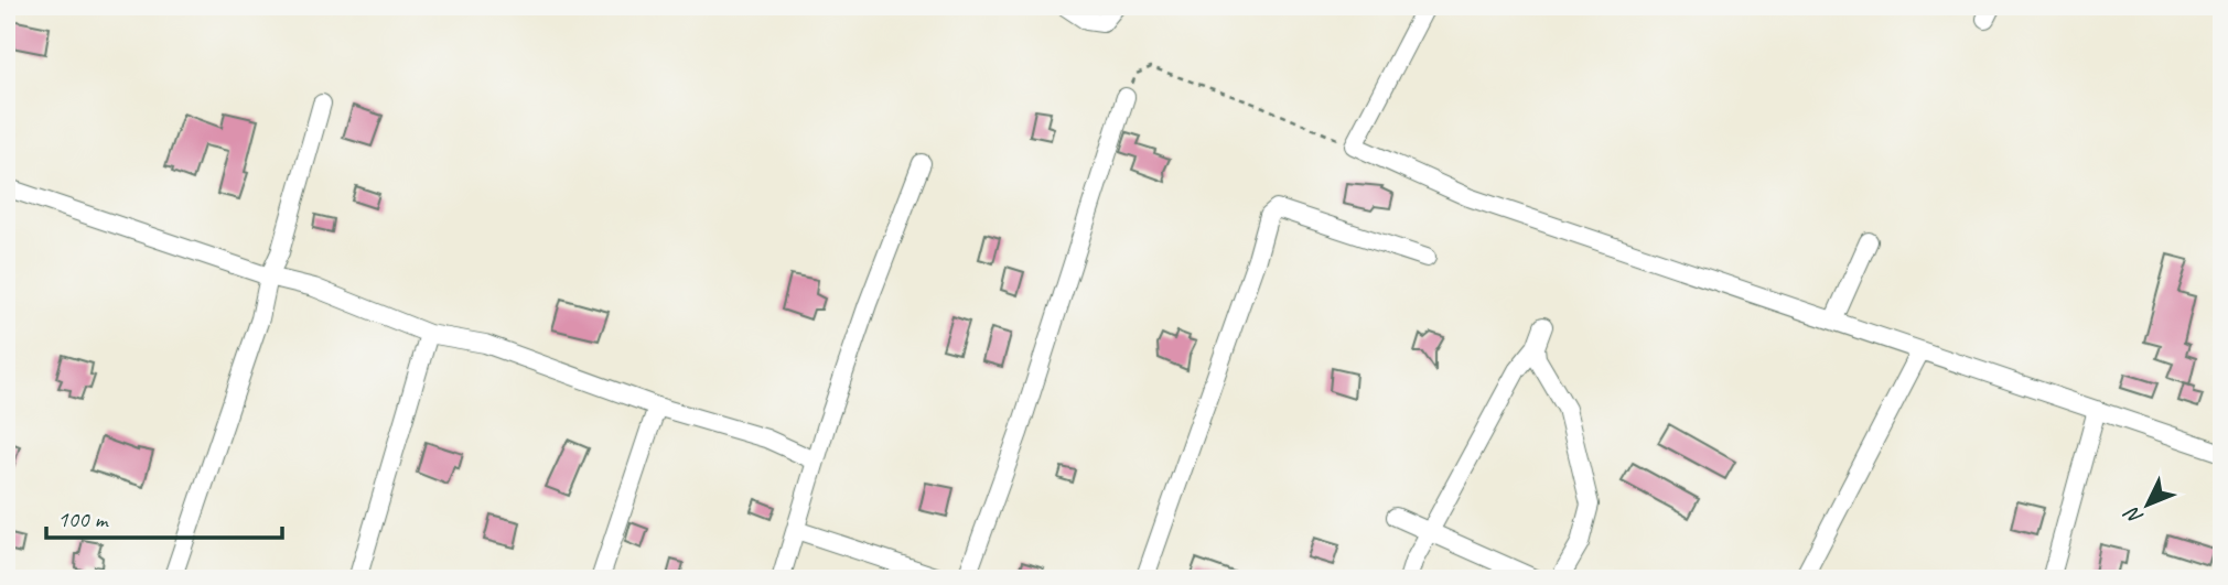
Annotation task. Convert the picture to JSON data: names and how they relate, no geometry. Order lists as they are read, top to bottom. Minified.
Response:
{"scale_bar":"100 m","north":"bottom left"}
